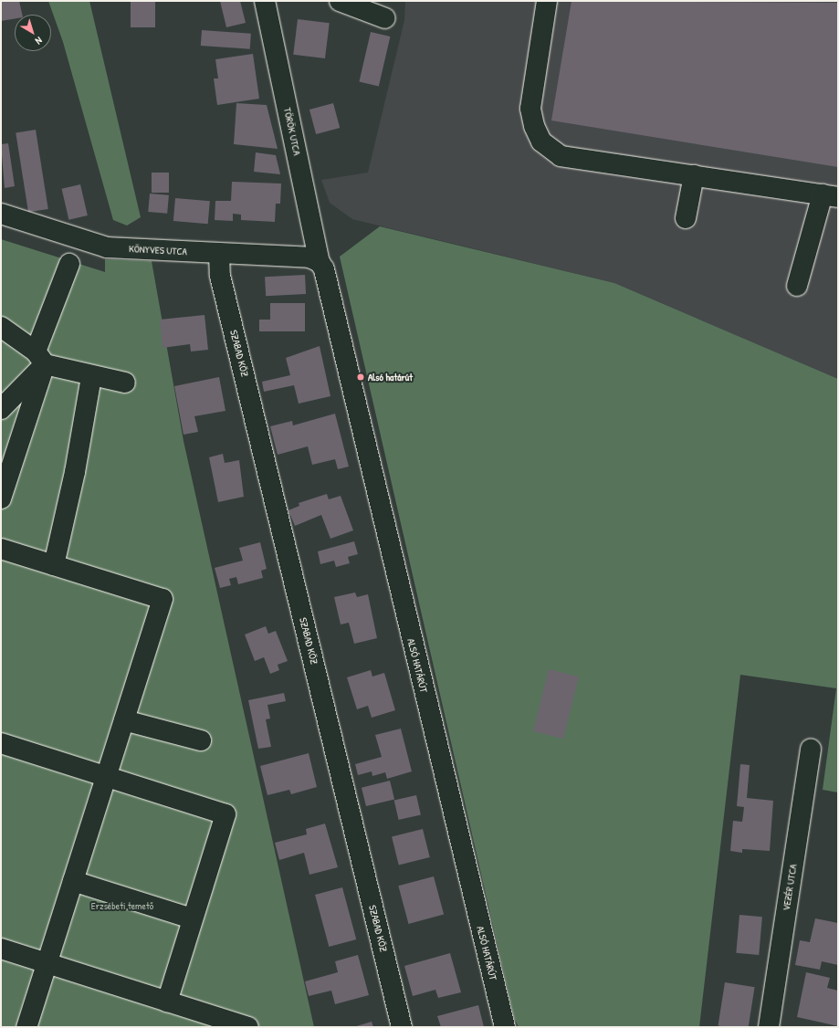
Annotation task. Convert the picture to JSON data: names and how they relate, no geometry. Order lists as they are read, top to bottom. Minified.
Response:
{"streets":{"street":["TÖRÖK UTCA","KÖNYVES UTCA","SZABAD KÖZ","ALSÓ HATÁRÚT","VEZÉR UTCA"]},"crossings":[["TÖRÖK UTCA","KÖNYVES UTCA"],["TÖRÖK UTCA","ALSÓ HATÁRÚT"],["KÖNYVES UTCA","SZABAD KÖZ"],["KÖNYVES UTCA","ALSÓ HATÁRÚT"]],"parks":["Erzsébeti temető"],"places":["Alsó határút"],"north":"bottom right"}
